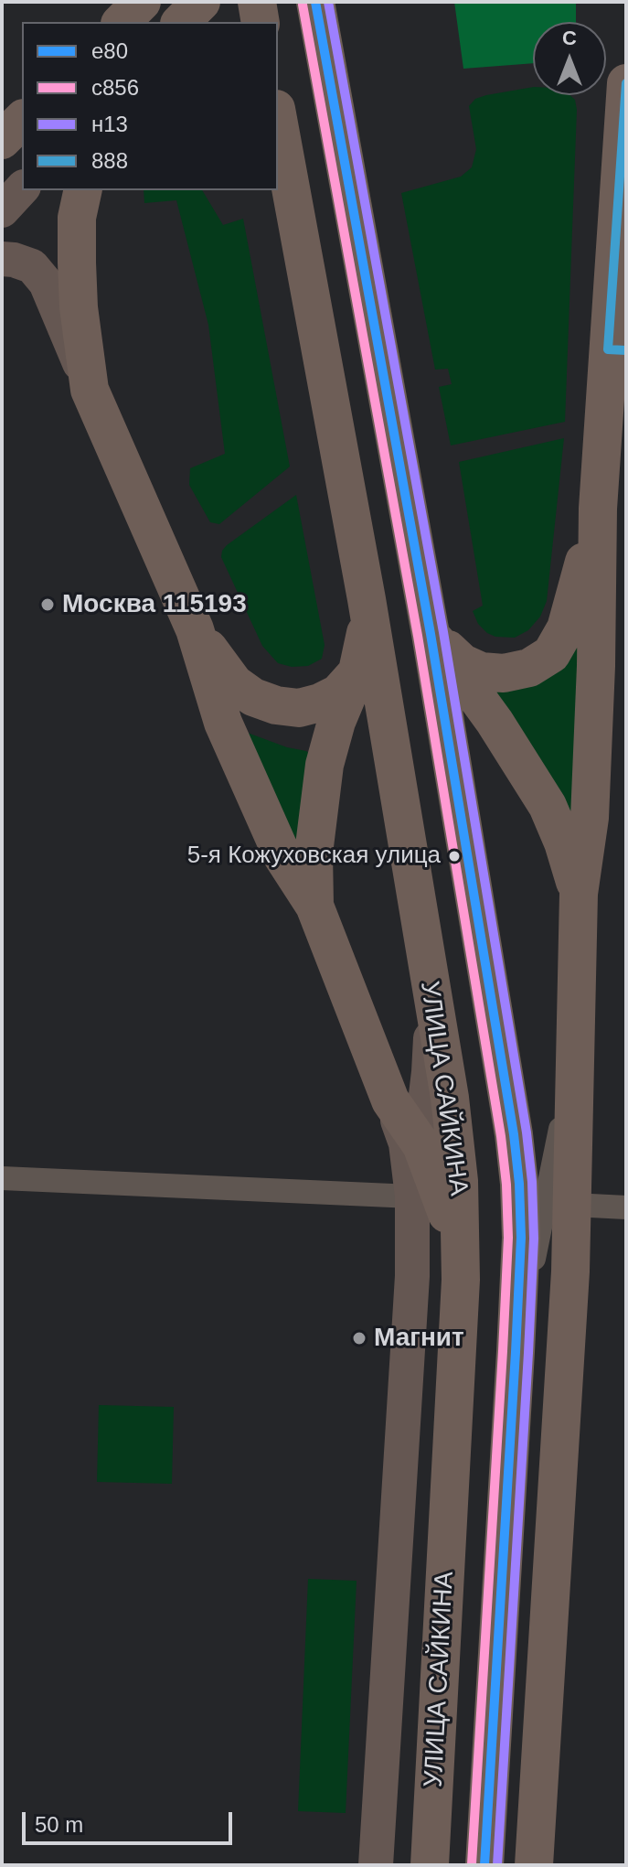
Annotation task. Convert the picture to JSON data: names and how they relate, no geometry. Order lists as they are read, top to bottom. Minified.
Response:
{"streets":{"main road":["УЛИЦА САЙКИНА"]},"places":["Москва 115193","5-я Кожуховская улица","Магнит"],"lines":["transit line е80","transit line н13","transit line с856","transit line 888"],"legend":["е80","с856","н13","888"],"scale_bar":"50 m","north":"top"}
